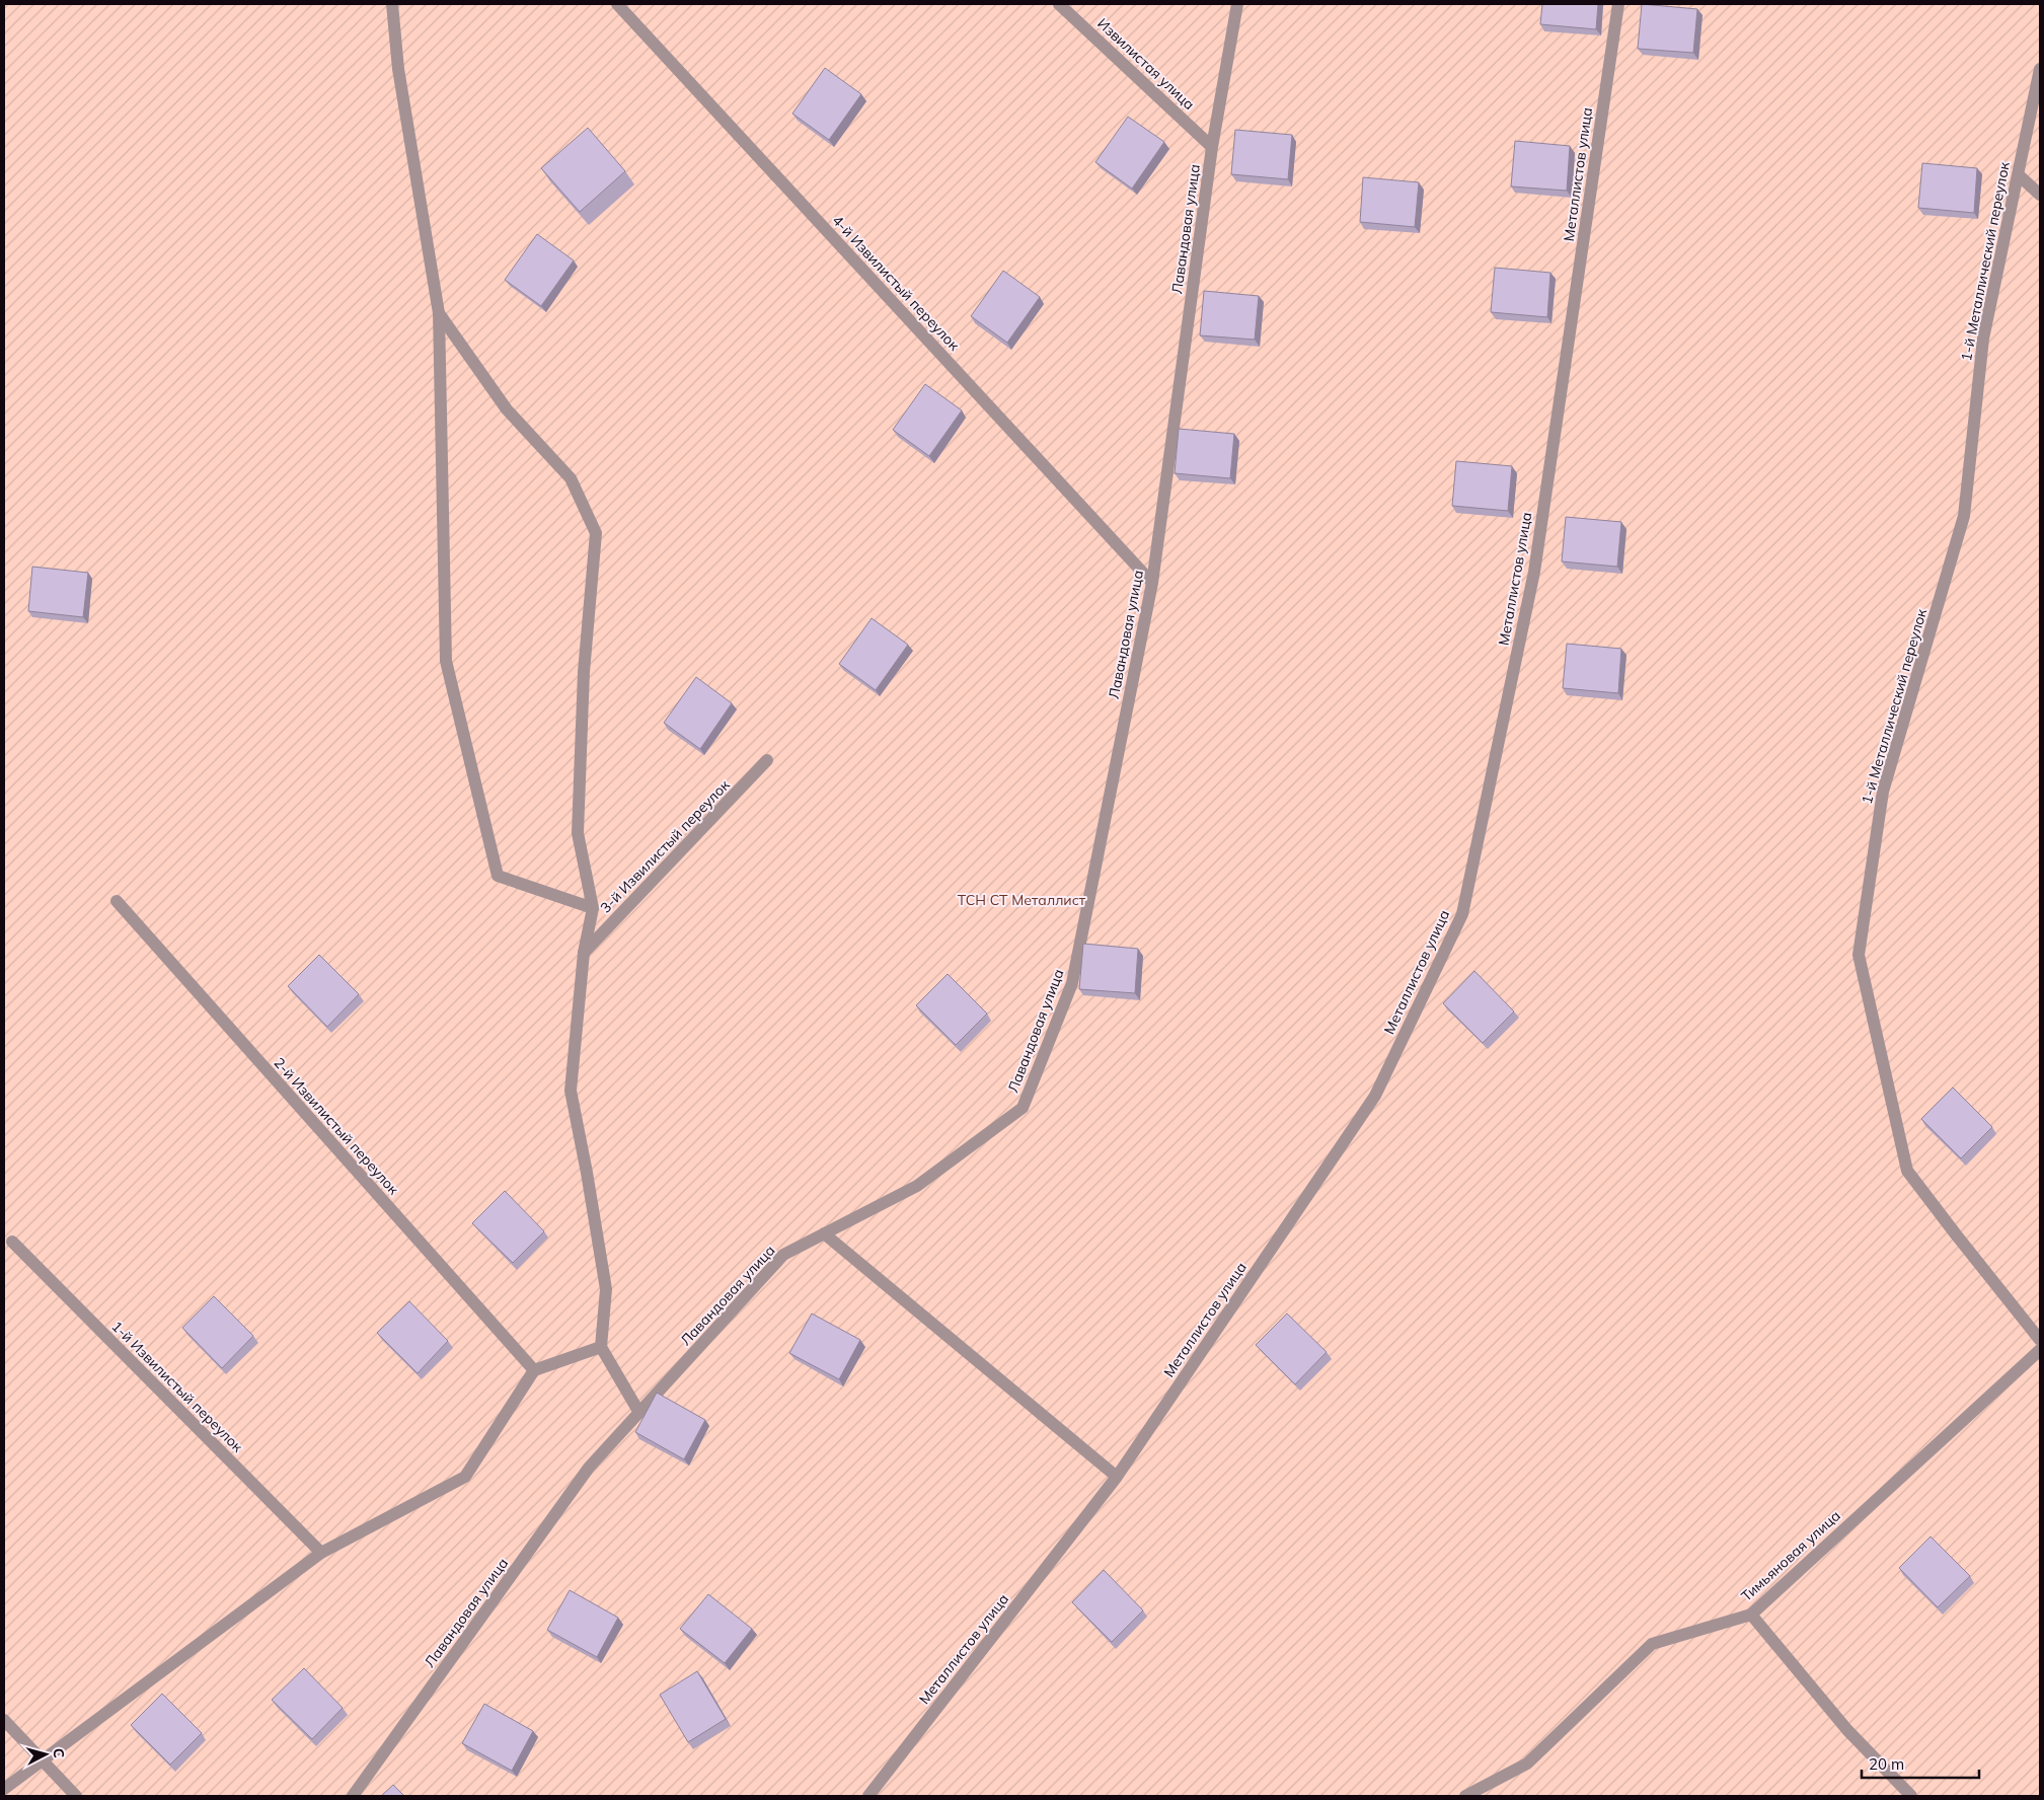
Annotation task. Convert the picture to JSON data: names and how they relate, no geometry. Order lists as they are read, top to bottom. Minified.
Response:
{"streets":{"street":["Извилистая улица","Металлистов улица","Лавандовая улица","1-й Металлический переулок","4-й Извилистый переулок","3-й Извилистый переулок","2-й Извилистый переулок","1-й Извилистый переулок","Тимьяновая улица"]},"crossings":[["Извилистая улица","Лавандовая улица"],["Лавандовая улица","4-й Извилистый переулок"]],"parks":["ТСН СТ Металлист"],"scale_bar":"20 m","north":"right"}
